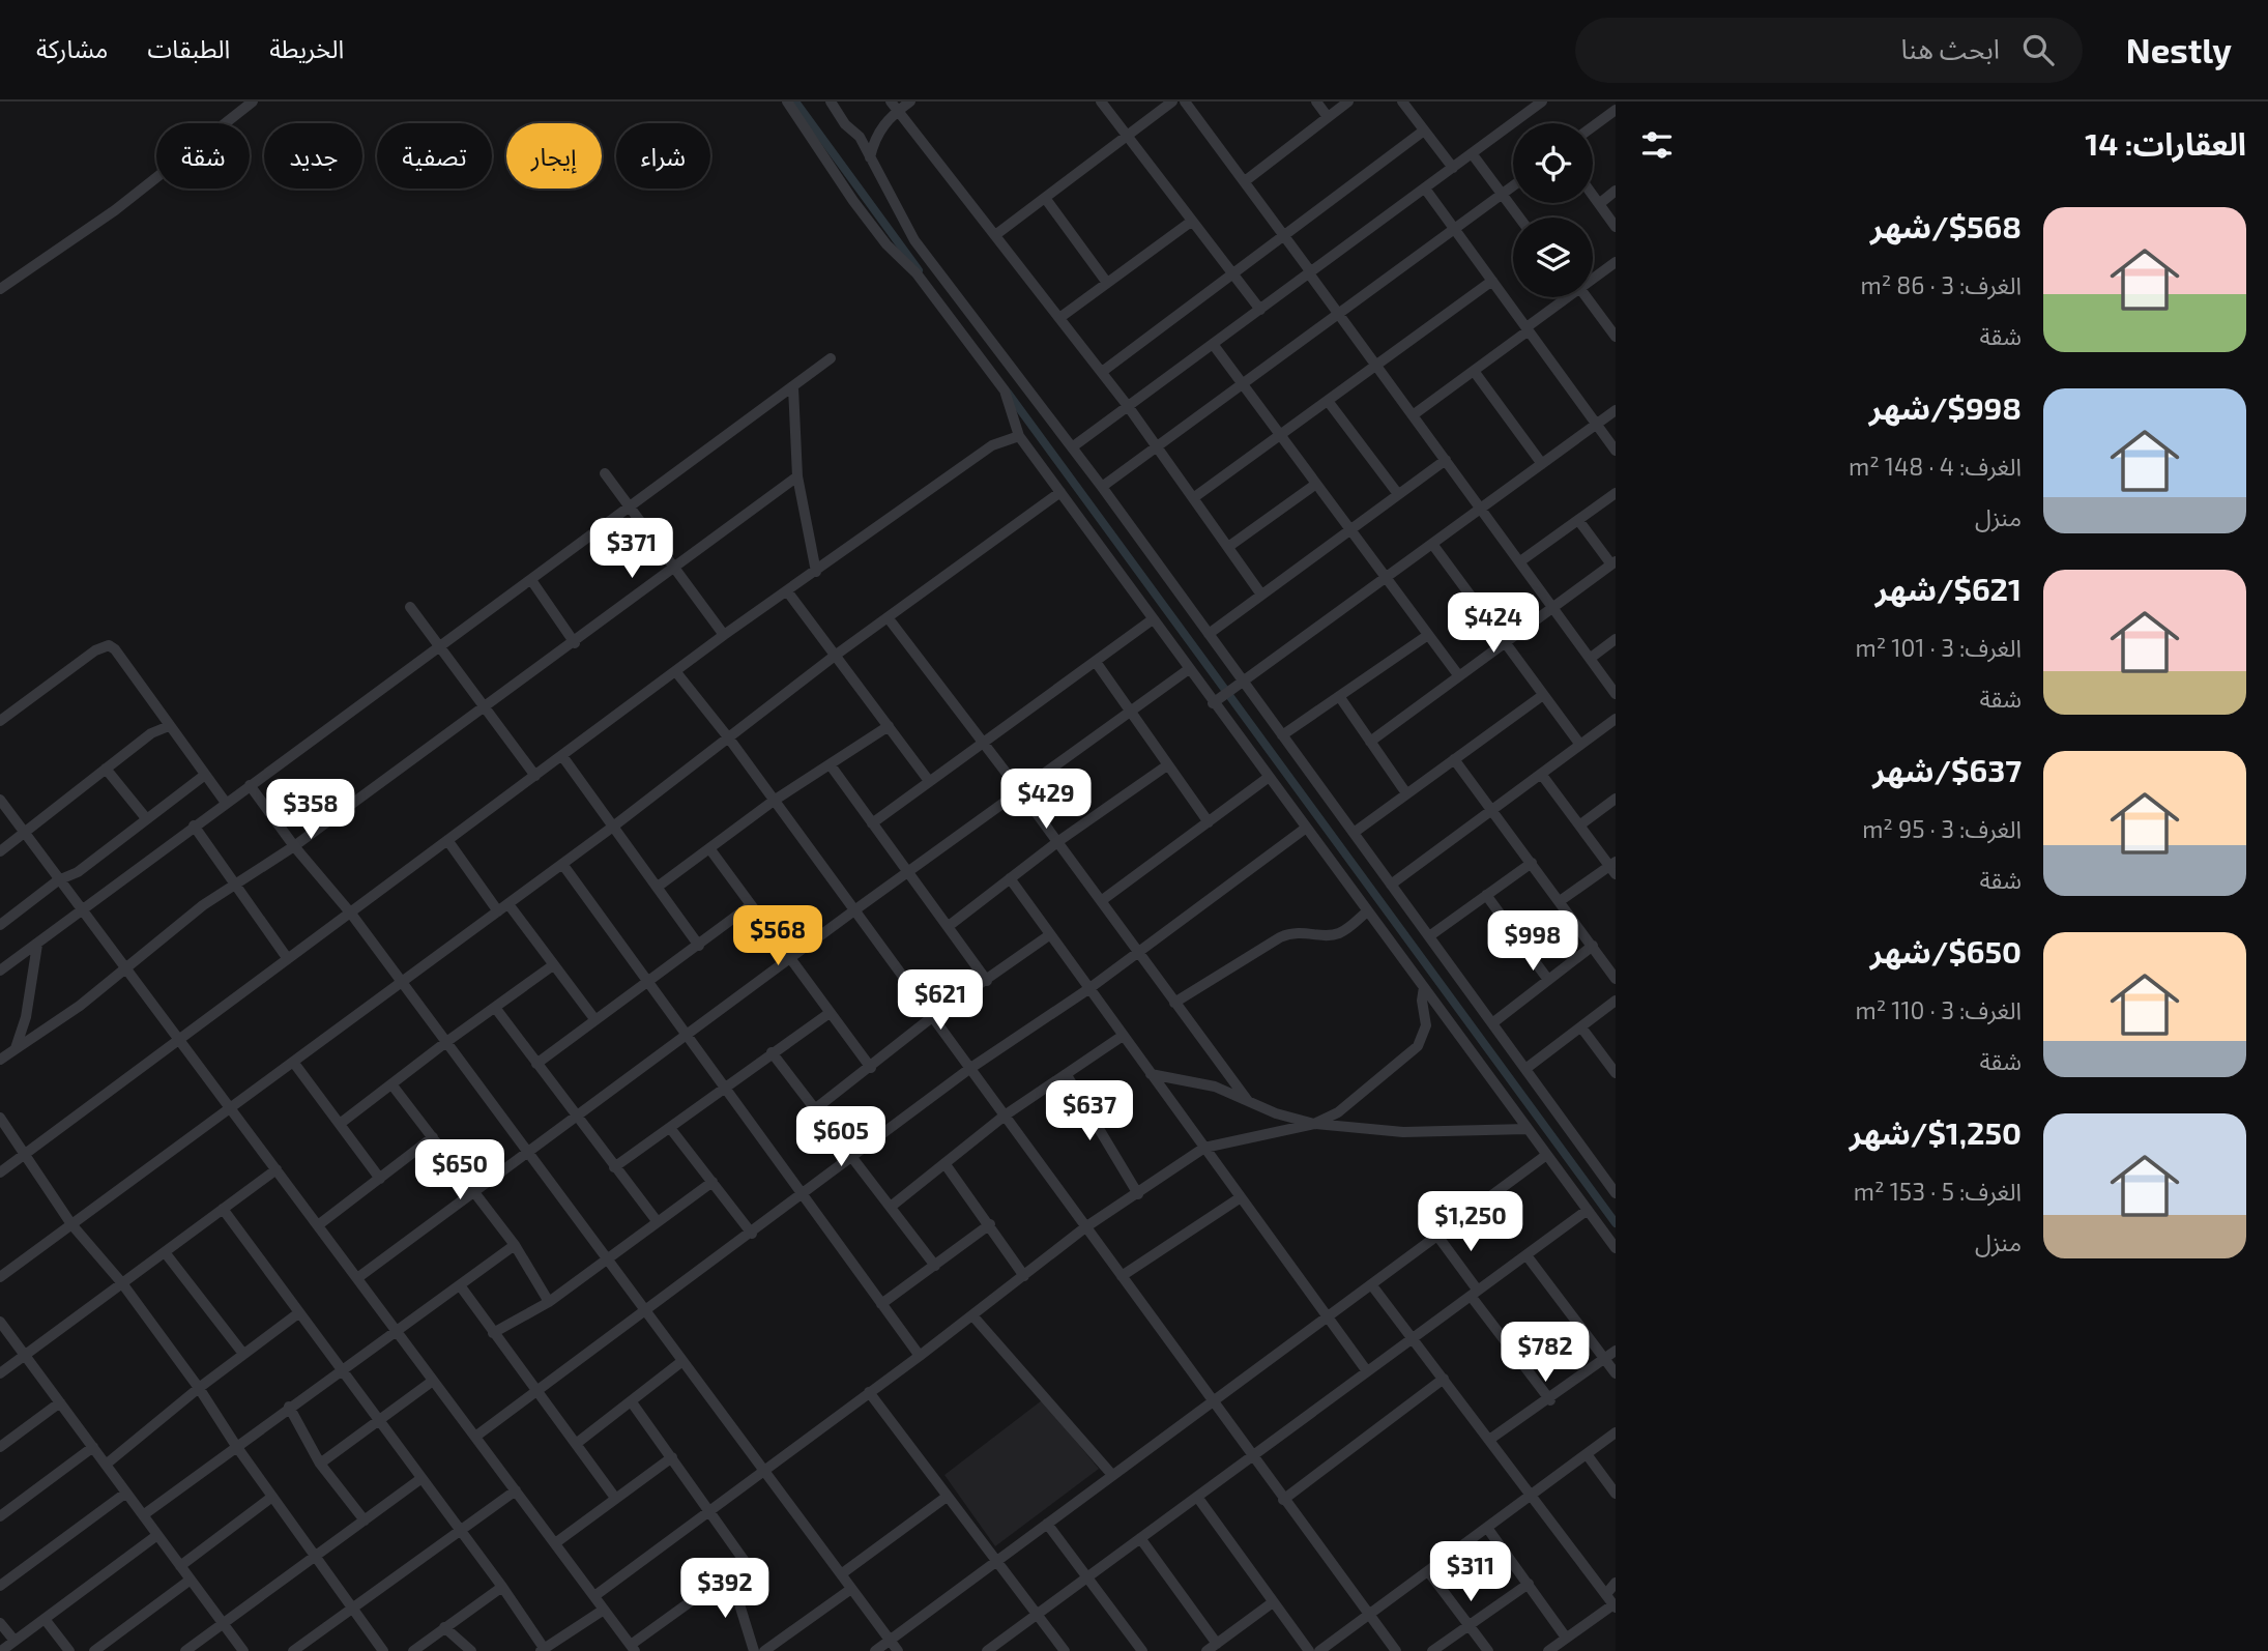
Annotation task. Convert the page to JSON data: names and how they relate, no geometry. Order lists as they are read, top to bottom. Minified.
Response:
{"page":{"header":"Nestly","search":"ابحث هنا","nav":["الخريطة","الطبقات","مشاركة"],"heading":"العقارات: 14","chip":["شراء","إيجار","تصفية","جديد","شقة"],"list":[{"name":"$568/شهر","note":"الغرف: 3 · 86 m² · شقة"},{"name":"$998/شهر","note":"الغرف: 4 · 148 m² · منزل"},{"name":"$621/شهر","note":"الغرف: 3 · 101 m² · شقة"},{"name":"$637/شهر","note":"الغرف: 3 · 95 m² · شقة"},{"name":"$650/شهر","note":"الغرف: 3 · 110 m² · شقة"},{"name":"$1,250/شهر","note":"الغرف: 5 · 153 m² · منزل"}],"price":["$371","$424","$429","$358","$568","$998","$621","$637","$605","$650","$1,250","$782","$311","$392"]}}
